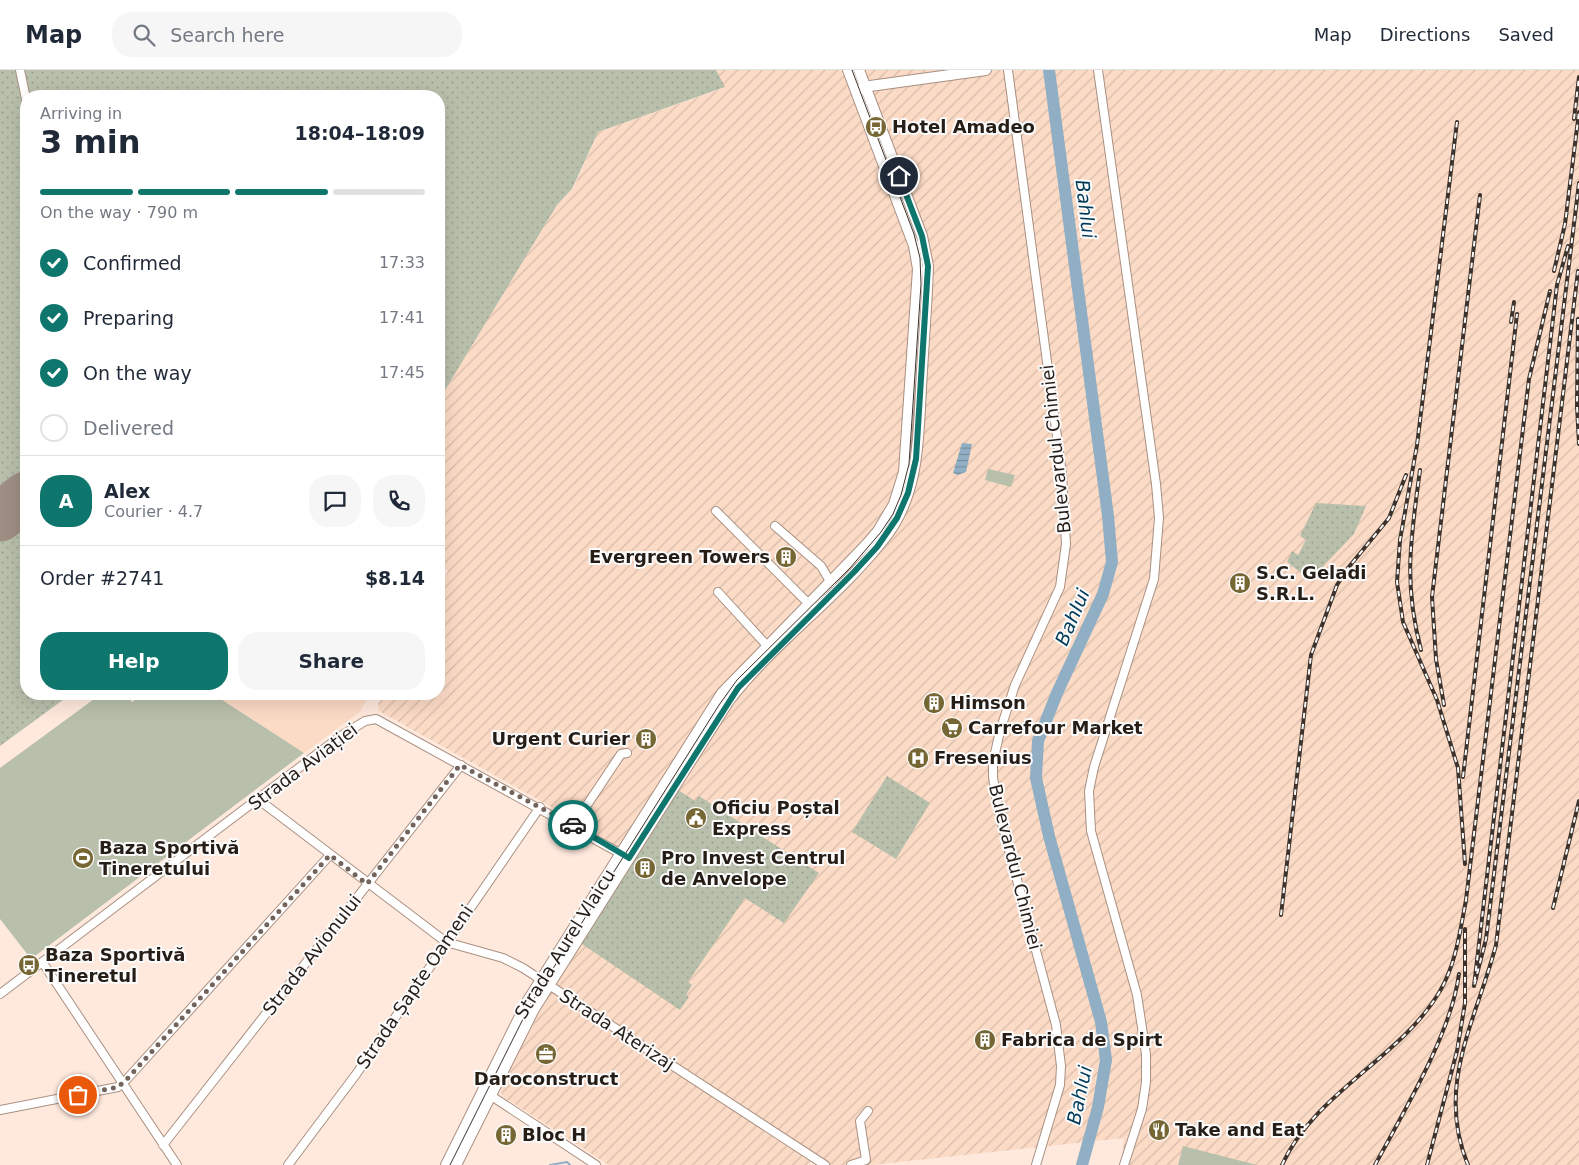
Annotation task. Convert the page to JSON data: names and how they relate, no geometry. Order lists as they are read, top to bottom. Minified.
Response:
{"streets":{"main road":["Strada Aurel Vlaicu"],"street":["Bulevardul Chimiei","Strada Aviației","Strada Avionului","Strada Șapte Oameni","Strada Aterizaj"]},"crossings":[["Strada Aviației","Strada Aurel Vlaicu"],["Strada Aviației","Strada Avionului"],["Strada Aviației","Strada Șapte Oameni"],["Strada Aviației","Strada Aterizaj"],["Strada Aurel Vlaicu","Strada Aterizaj"],["Strada Avionului","Strada Aterizaj"],["Strada Șapte Oameni","Strada Aterizaj"]],"water":["Bahlui"],"places":{"bus stop":["Hotel Amadeo","Baza Sportivă Tineretul"],"building":["Evergreen Towers","S.C. Geladi S.R.L.","Himson","Urgent Curier","Pro Invest Centrul de Anvelope","Fabrica de Spirt","Bloc H"],"supermarket":["Carrefour Market"],"hospital":["Fresenius"],"public building":["Oficiu Poștal Express"],"sports":["Baza Sportivă Tineretului"],"office":["Daroconstruct"],"restaurant":["Take and Eat"]},"page":{"header":"Map","search":"Search here","nav":["Map","Directions","Saved"],"heading":["3 min","Arriving in","18:04–18:09"],"panel":["Alex","Courier · 4.7","Order #2741","$8.14"],"bar":"On the way · 790 m","list":[["Confirmed","17:33"],["Preparing","17:41"],["On the way","17:45"],"Delivered"],"round":"A","buttons":["Help","Share"]}}
